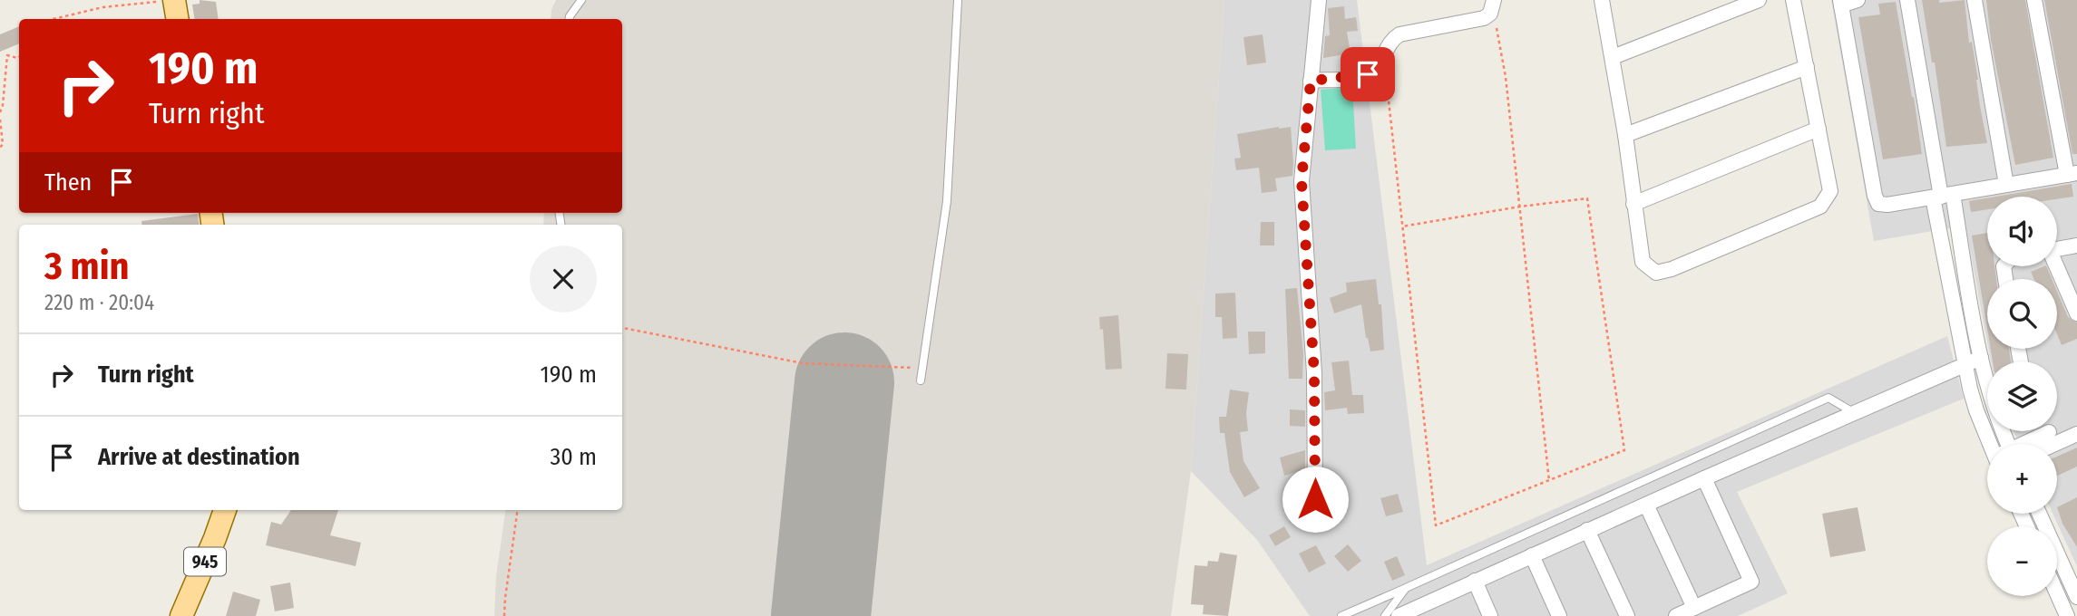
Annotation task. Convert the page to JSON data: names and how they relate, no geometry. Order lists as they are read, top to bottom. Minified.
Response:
{"streets":{"main road":["945"]},"page":{"turn":["190 m","Turn right"],"then":"Then","map_buttons":["+","−"],"heading":["3 min","220 m · 20:04"],"list":[{"name":"Turn right","value":"190 m"},{"name":"Arrive at destination","value":"30 m"}]}}
